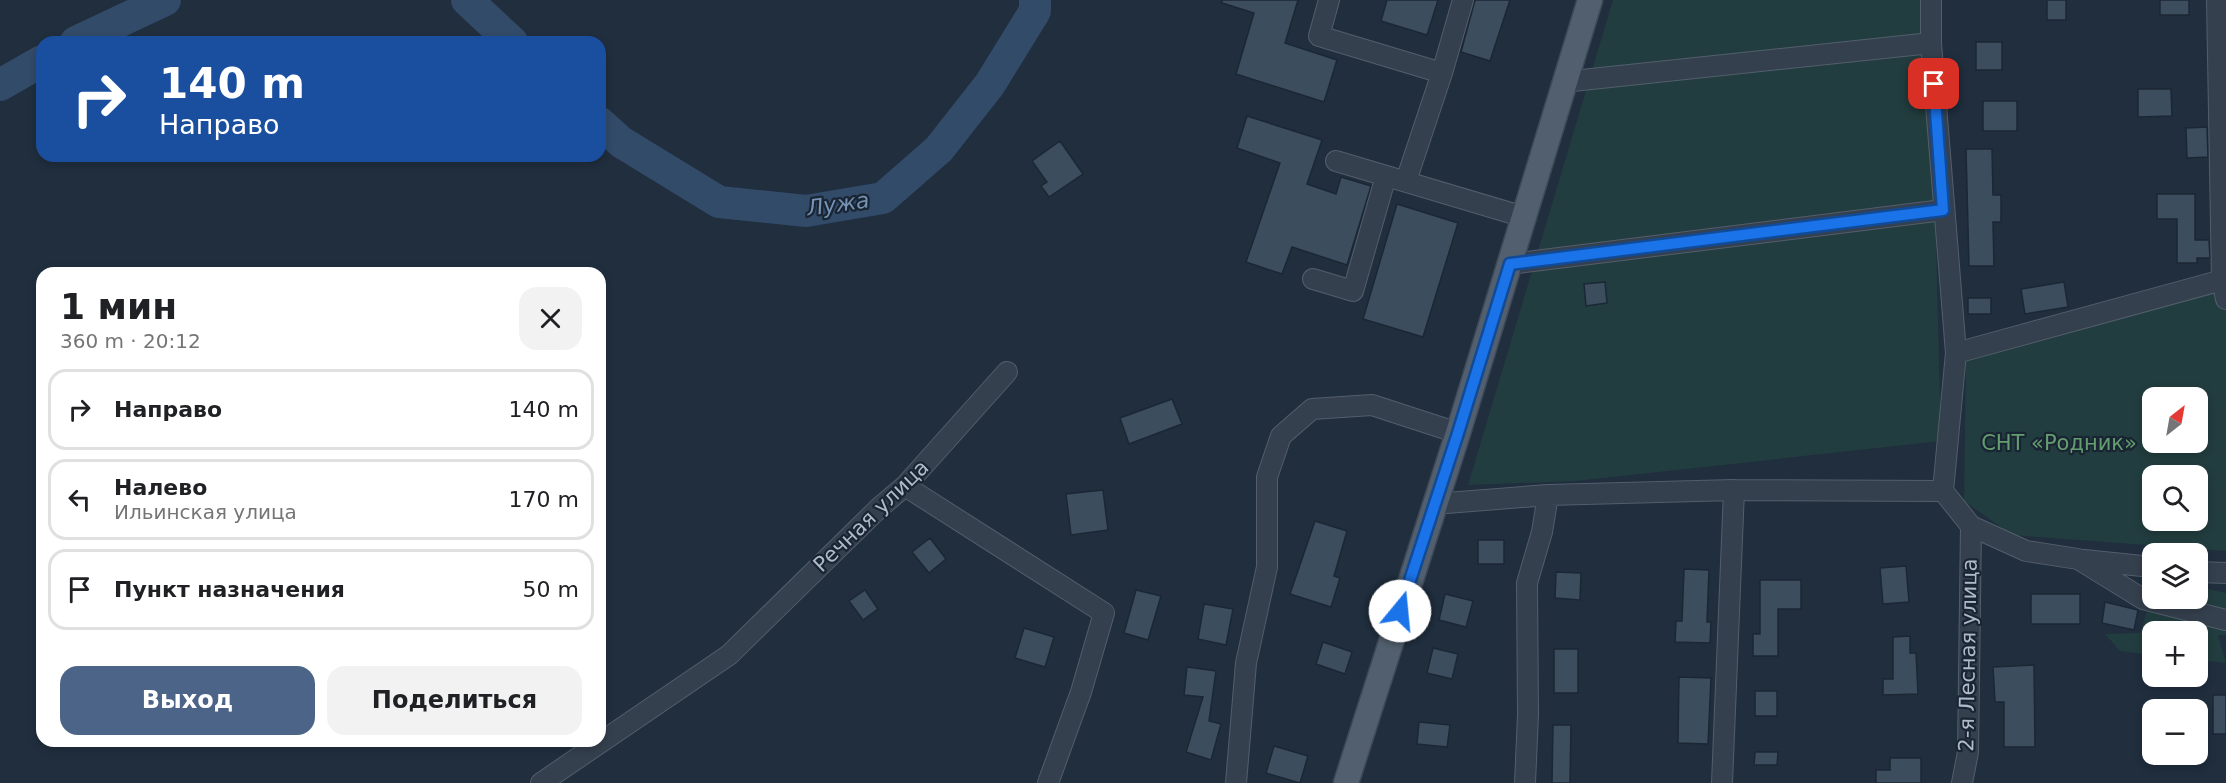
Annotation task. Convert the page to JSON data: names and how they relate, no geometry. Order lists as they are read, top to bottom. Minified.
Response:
{"streets":{"street":["Речная улица","2-я Лесная улица"]},"water":["Лужа"],"parks":["СНТ «Родник»"],"north":"top right","page":{"turn":["140 m","Направо"],"heading":["1 мин","360 m · 20:12"],"list":[{"name":"Направо","value":"140 m"},{"name":"Налево","note":"Ильинская улица","value":"170 m"},{"name":"Пункт назначения","value":"50 m"}],"map_buttons":["+","−"],"buttons":["Выход","Поделиться"]}}
